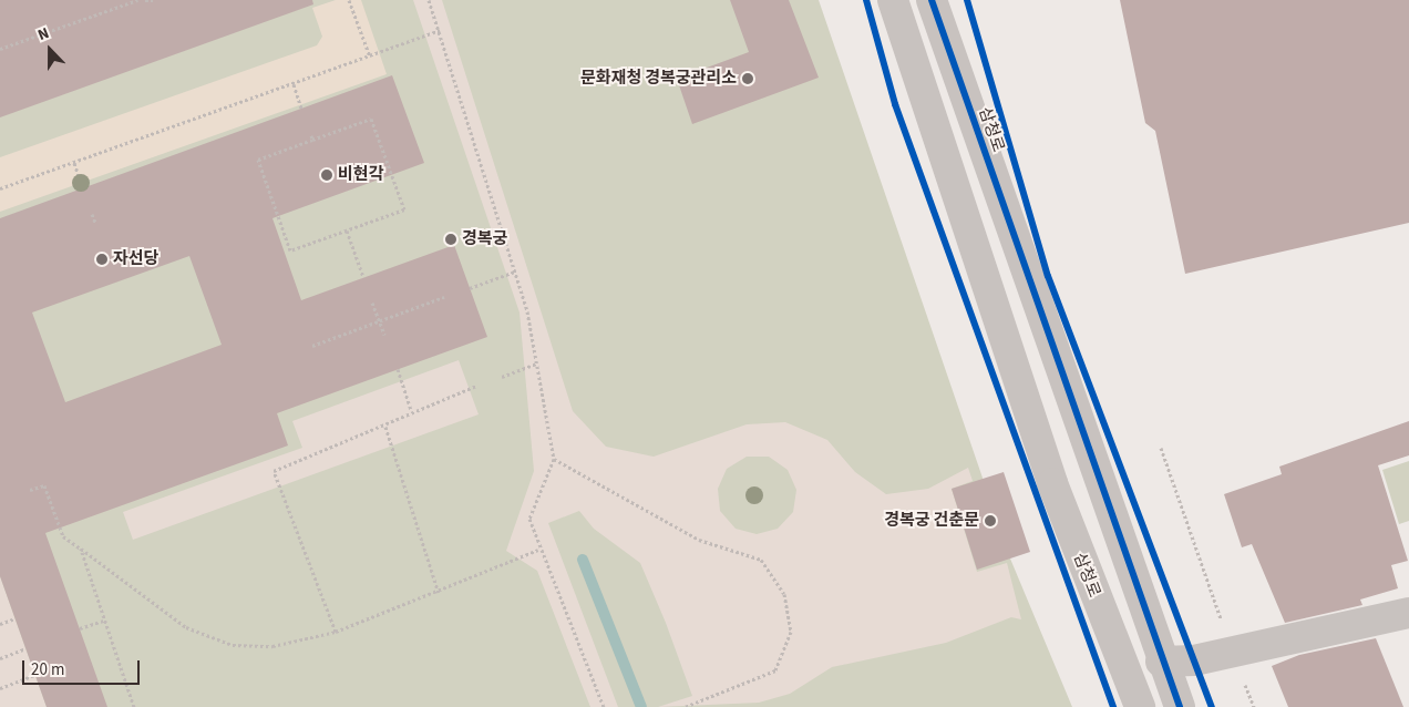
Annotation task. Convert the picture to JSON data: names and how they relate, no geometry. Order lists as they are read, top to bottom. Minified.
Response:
{"streets":{"street":["삼청로"]},"places":["문화재청 경복궁관리소","비현각","경복궁","자선당","경복궁 건춘문"],"scale_bar":"20 m","north":"top"}
